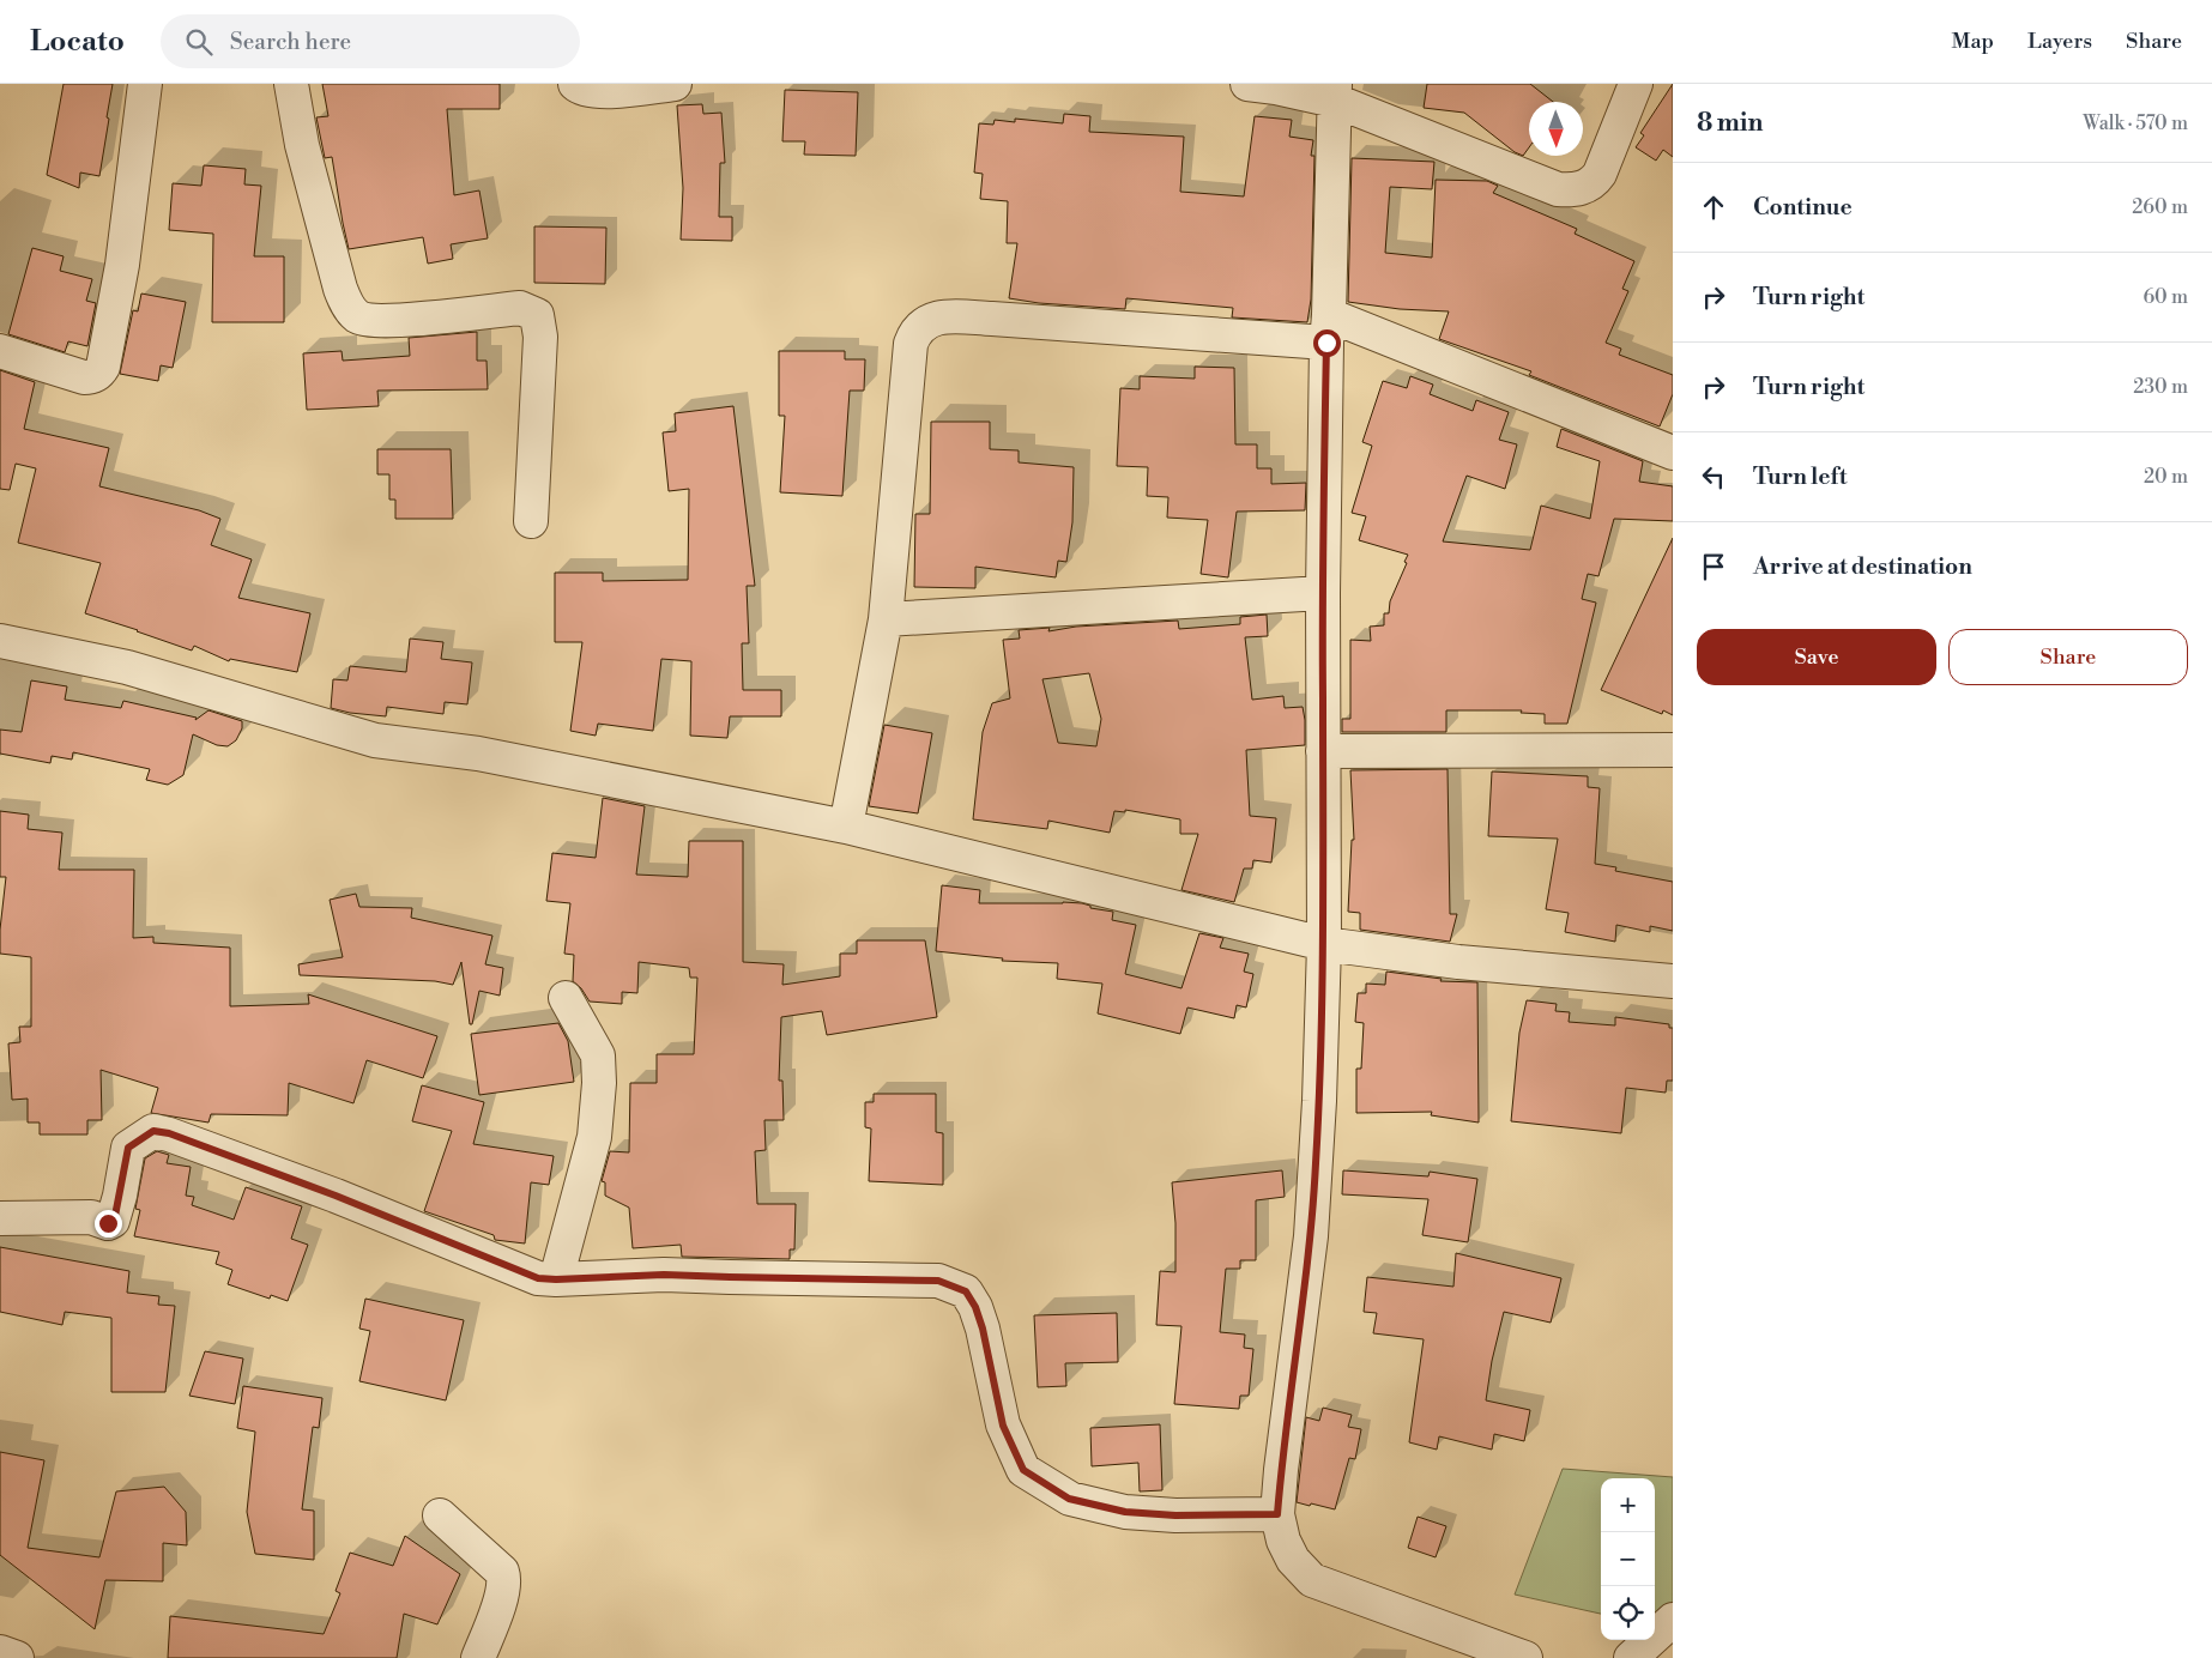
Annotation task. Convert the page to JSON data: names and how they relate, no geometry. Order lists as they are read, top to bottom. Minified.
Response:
{"north":"bottom","page":{"header":"Locato","search":"Search here","nav":["Map","Layers","Share"],"heading":["8 min","Walk · 570 m"],"list":[["Continue","260 m"],["Turn right","60 m"],["Turn right","230 m"],["Turn left","20 m"],"Arrive at destination"],"buttons":["Save","Share"],"map_buttons":["+","−"]}}
